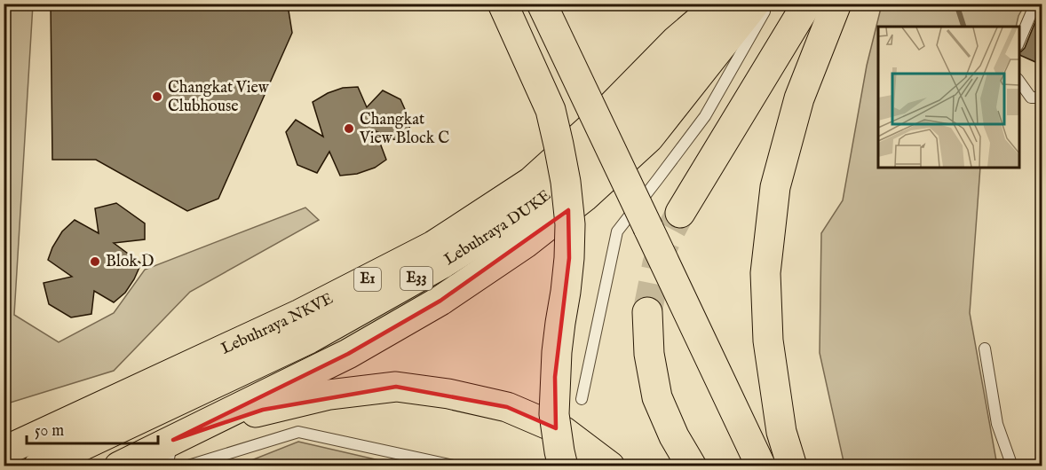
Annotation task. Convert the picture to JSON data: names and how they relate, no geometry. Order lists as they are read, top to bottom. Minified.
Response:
{"streets":{"highway":["Lebuhraya DUKE","E33","E1","Lebuhraya NKVE"]},"places":["Changkat View Clubhouse","Changkat View Block C","Blok D"],"scale_bar":"50 m"}
